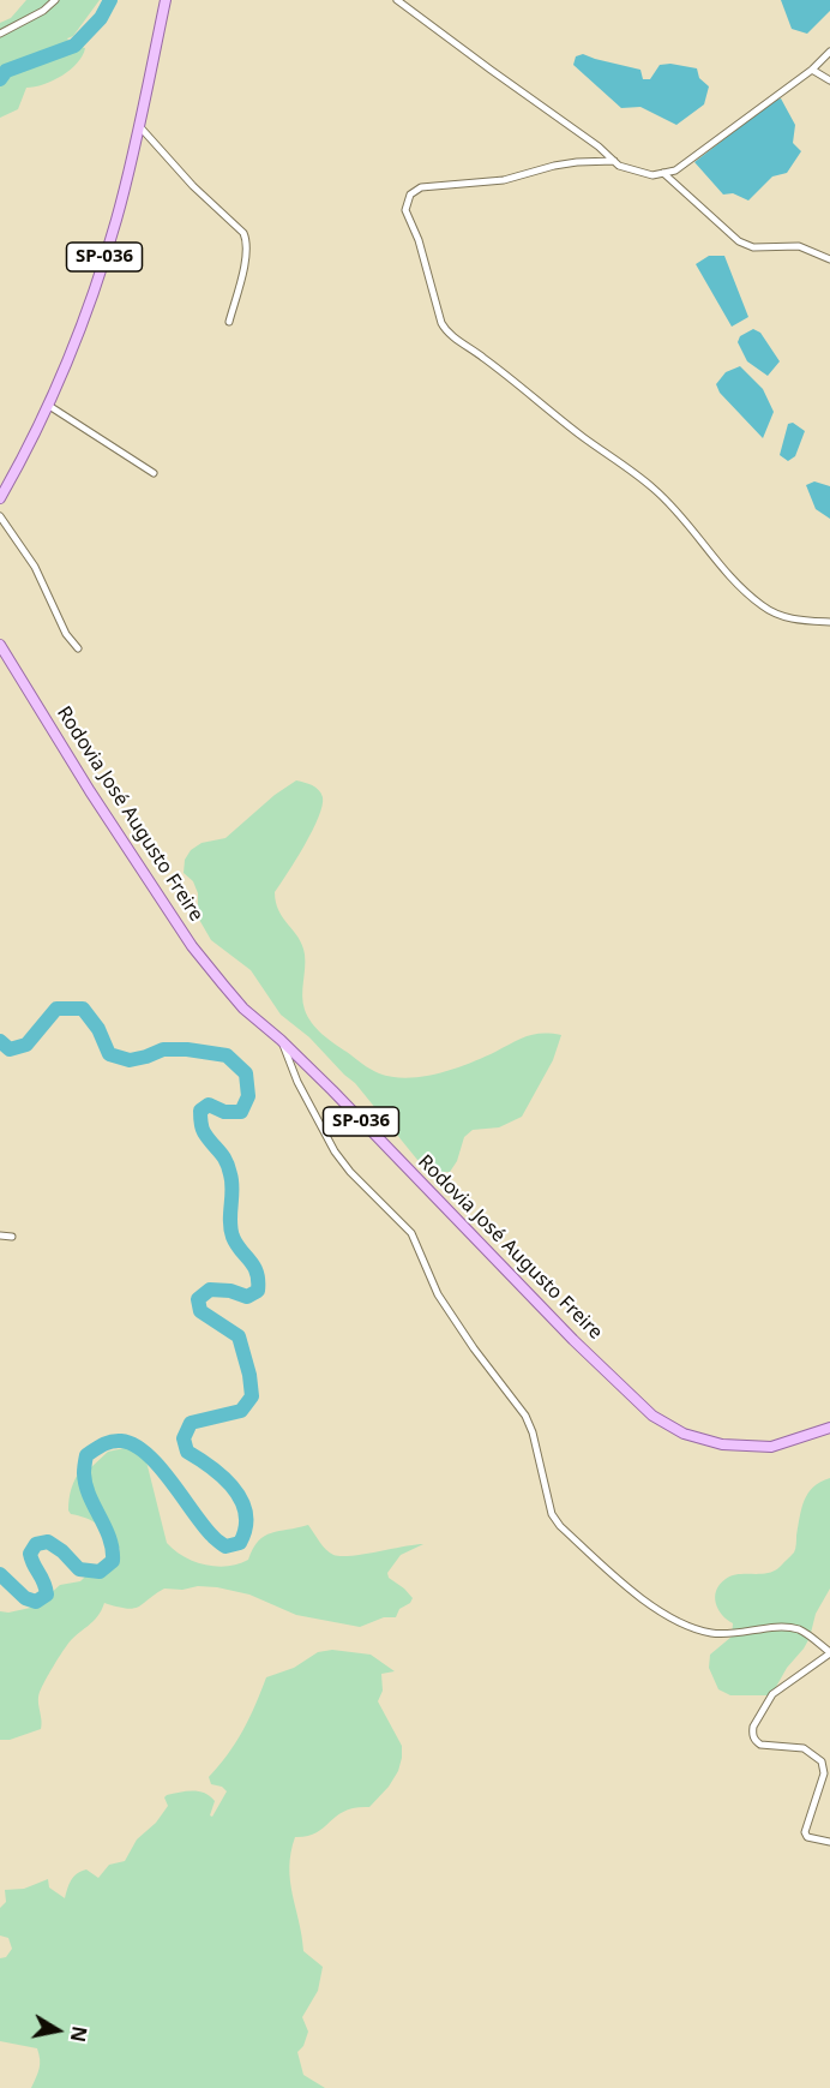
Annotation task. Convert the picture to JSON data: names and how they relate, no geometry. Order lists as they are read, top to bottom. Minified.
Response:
{"streets":{"main road":["SP-036","Rodovia José Augusto Freire"]},"north":"right"}
